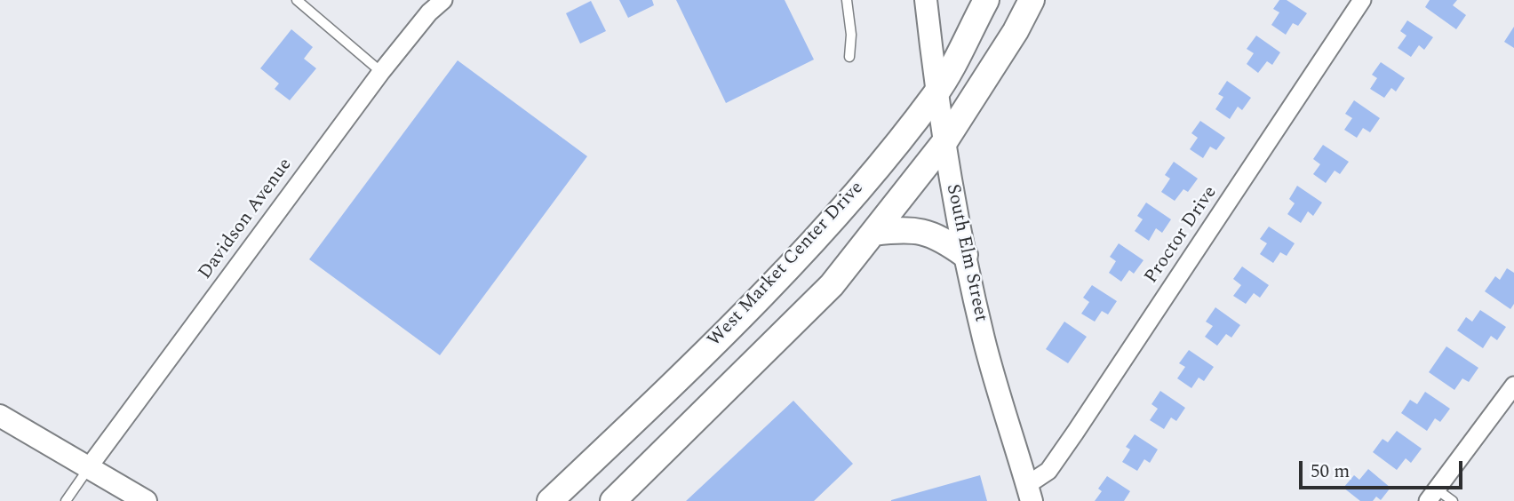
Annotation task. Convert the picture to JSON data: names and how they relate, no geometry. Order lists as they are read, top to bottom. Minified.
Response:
{"streets":{"main road":["West Market Center Drive"],"street":["Davidson Avenue","Proctor Drive","South Elm Street"]},"crossings":[["Proctor Drive","South Elm Street"],["South Elm Street","West Market Center Drive"]],"scale_bar":"50 m"}
